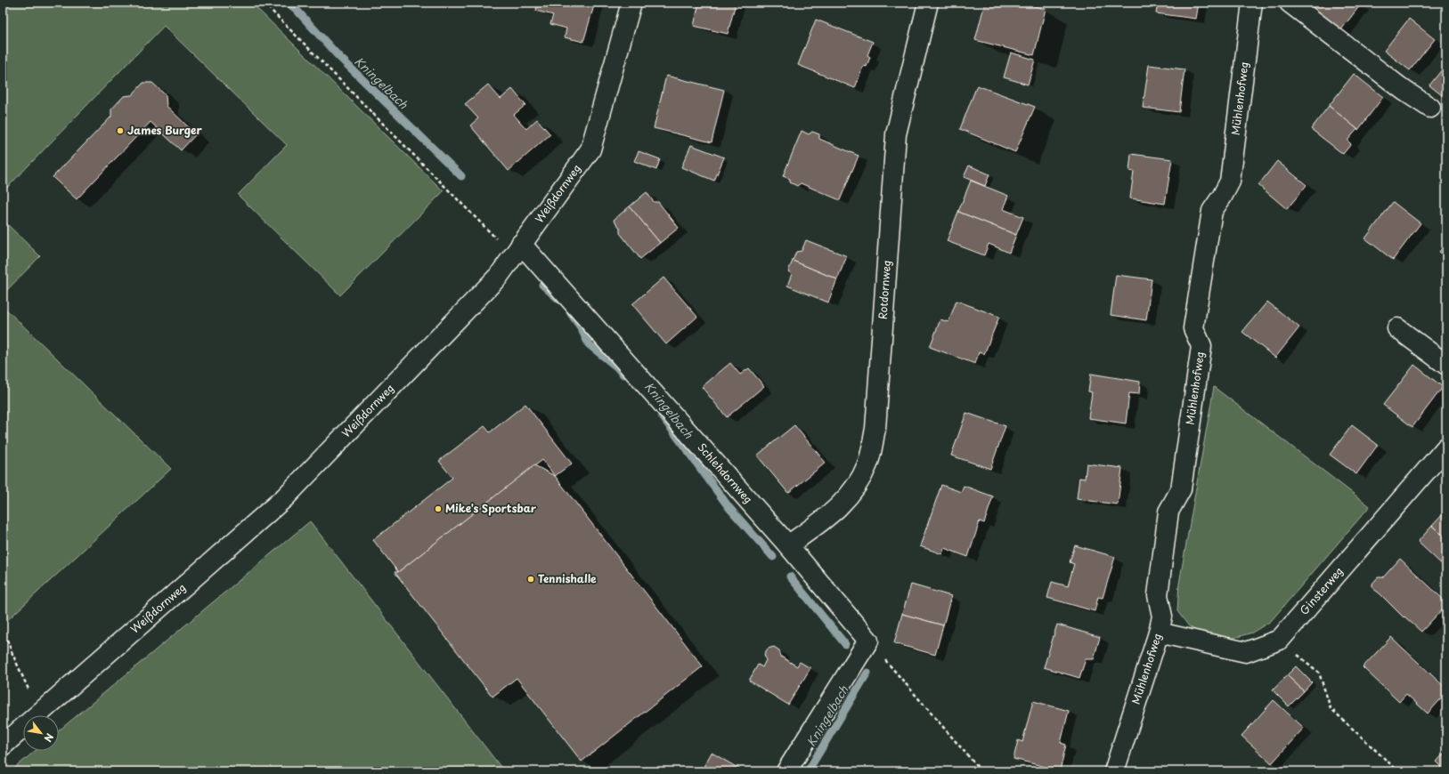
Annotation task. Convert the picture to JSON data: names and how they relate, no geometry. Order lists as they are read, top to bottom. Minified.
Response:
{"streets":{"street":["Mühlenhofweg","Weißdornweg","Rotdornweg","Schlehdornweg","Ginsterweg"]},"crossings":[["Mühlenhofweg","Ginsterweg"],["Weißdornweg","Schlehdornweg"],["Rotdornweg","Schlehdornweg"]],"water":["Kningelbach"],"places":["James Burger","Mike's Sportsbar","Tennishalle"],"north":"bottom right"}
